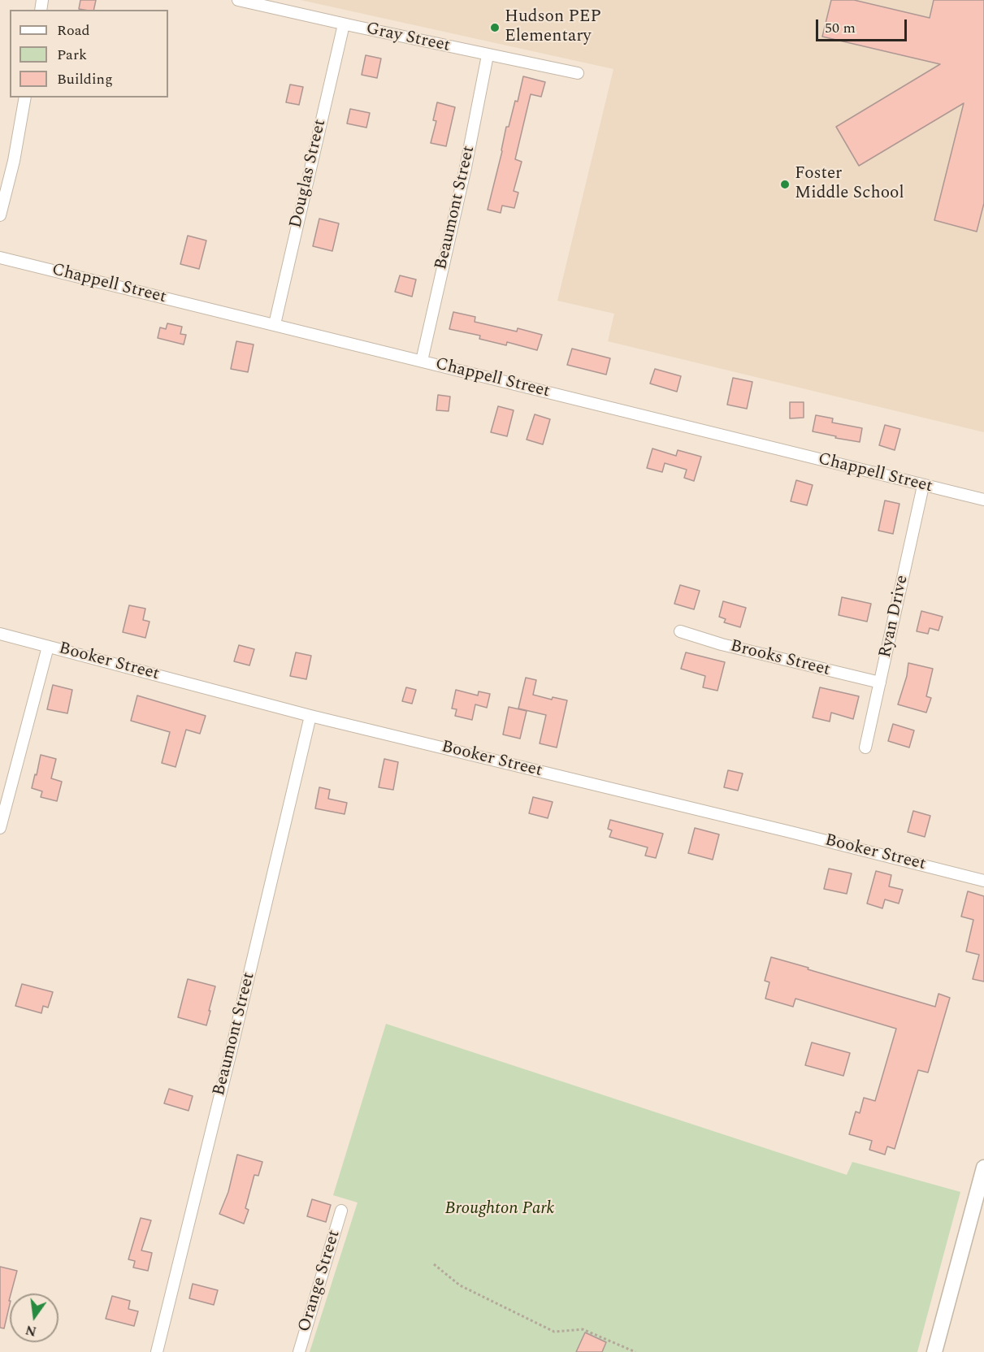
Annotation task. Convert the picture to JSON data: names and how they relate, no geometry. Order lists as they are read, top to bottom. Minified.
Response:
{"streets":{"street":["Gray Street","Douglas Street","Beaumont Street","Chappell Street","Ryan Drive","Brooks Street","Booker Street","Orange Street"]},"crossings":[["Gray Street","Douglas Street"],["Gray Street","Beaumont Street"],["Douglas Street","Chappell Street"],["Beaumont Street","Chappell Street"],["Beaumont Street","Booker Street"],["Chappell Street","Ryan Drive"],["Ryan Drive","Brooks Street"]],"parks":["Broughton Park"],"places":["Hudson PEP Elementary","Foster Middle School"],"legend":["Road","Park","Building"],"scale_bar":"50 m","north":"bottom"}
